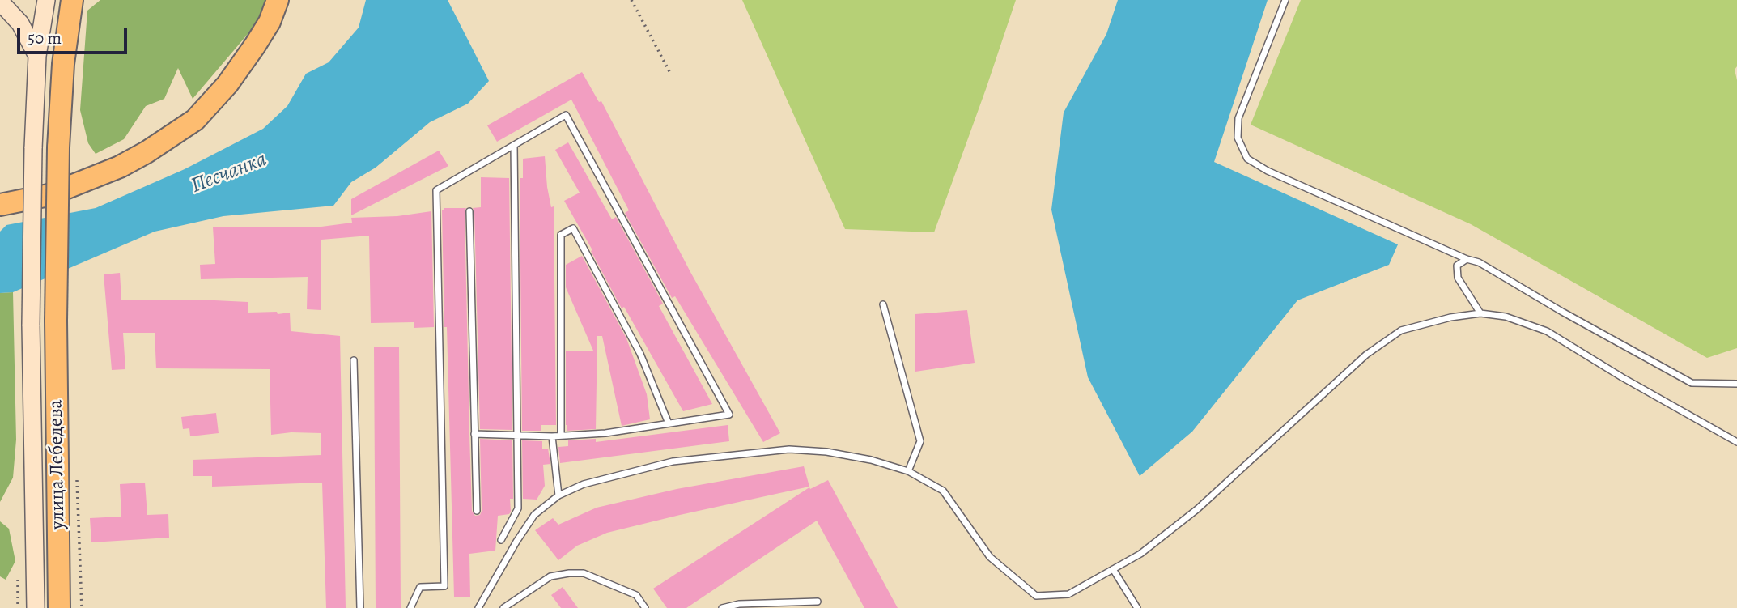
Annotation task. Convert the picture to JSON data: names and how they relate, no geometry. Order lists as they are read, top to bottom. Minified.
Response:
{"streets":{"highway":["улица Лебедева"]},"water":["Песчанка"],"scale_bar":"50 m"}
